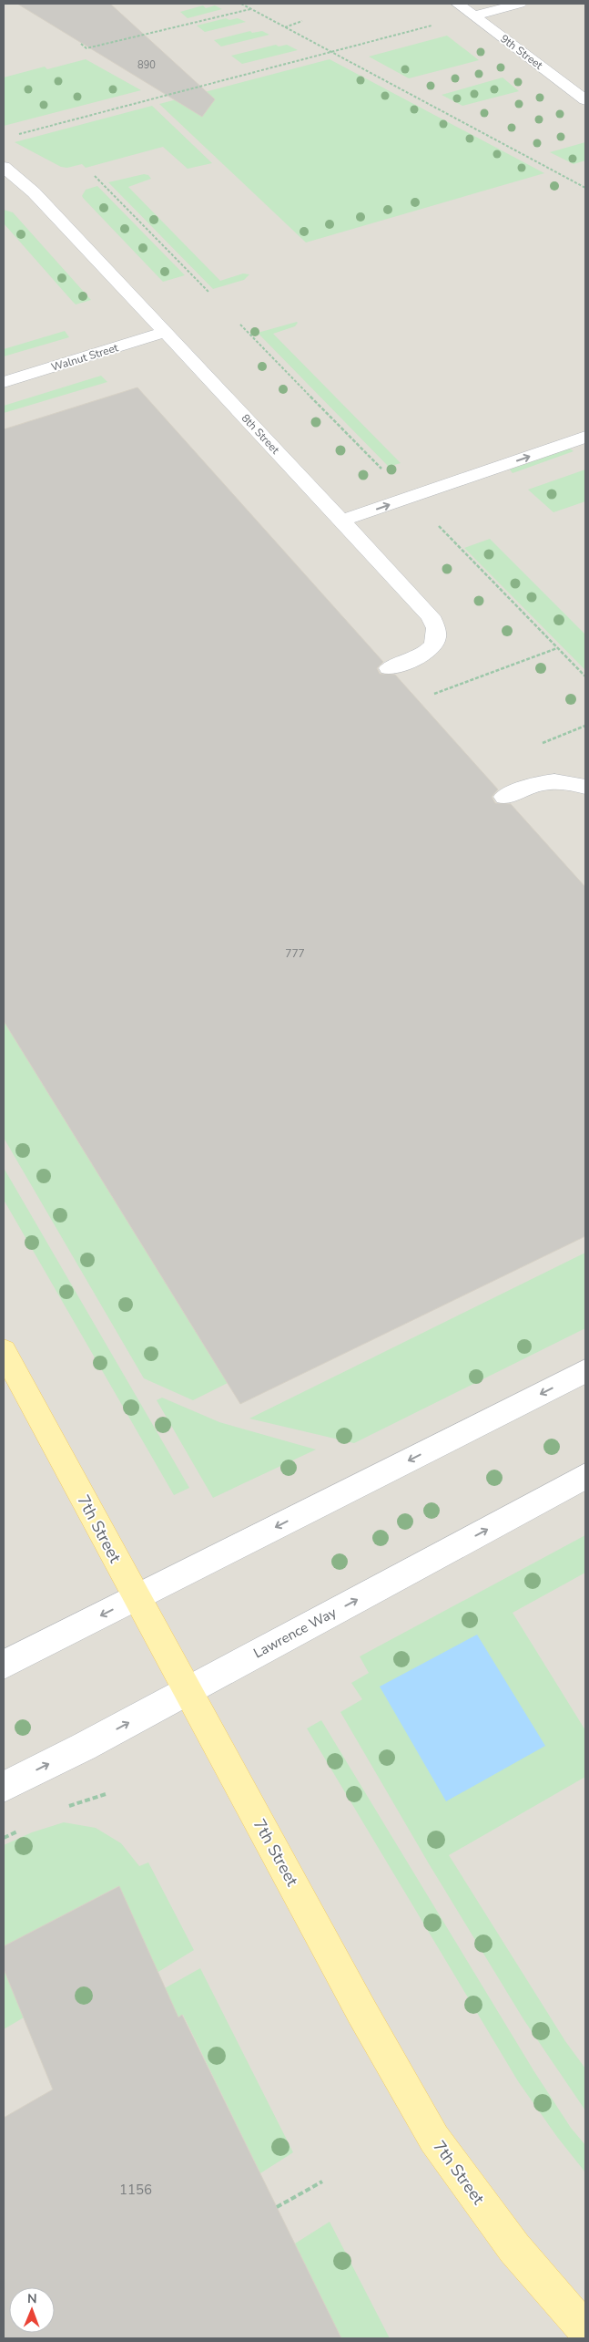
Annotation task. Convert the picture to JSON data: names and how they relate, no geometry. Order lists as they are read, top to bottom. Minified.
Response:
{"streets":{"main road":["7th Street"],"street":["9th Street","Walnut Street","8th Street","Lawrence Way"]},"crossings":[["Walnut Street","8th Street"],["7th Street","Lawrence Way"]],"house_numbers":["890","777","1156"],"north":"top"}
